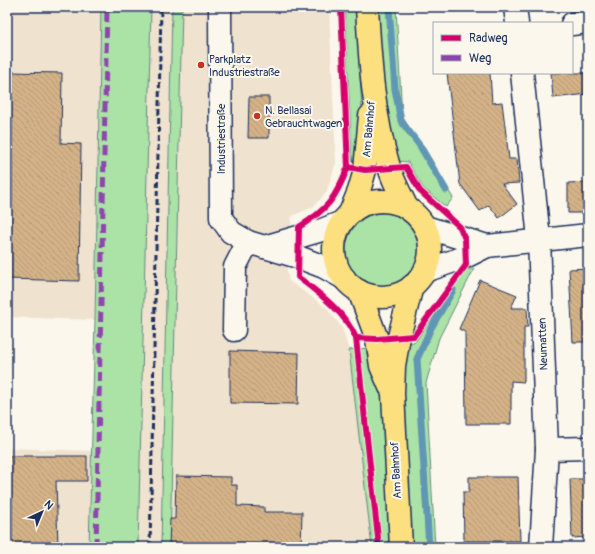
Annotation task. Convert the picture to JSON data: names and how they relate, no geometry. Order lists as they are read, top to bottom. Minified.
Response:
{"streets":{"main road":["Am Bahnhof"],"street":["Industriestraße","Neumatten"]},"crossings":[["Am Bahnhof","Industriestraße"]],"places":["Parkplatz Industriestraße","N. Bellasai Gebrauchtwagen"],"legend":["Radweg","Weg"],"north":"top right"}
